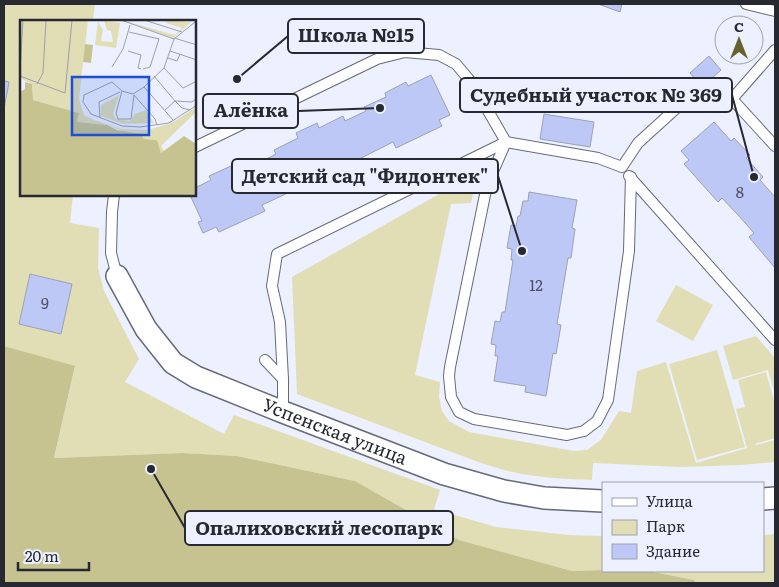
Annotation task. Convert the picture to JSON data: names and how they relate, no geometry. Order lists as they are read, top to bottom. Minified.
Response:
{"streets":{"street":["Успенская улица"]},"places":["Школа №15","Алёнка","Судебный участок № 369","Детский сад \"Фидонтек\"","Опалиховский лесопарк"],"house_numbers":["8","12","9"],"legend":["Улица","Парк","Здание"],"scale_bar":"20 m","north":"top"}
